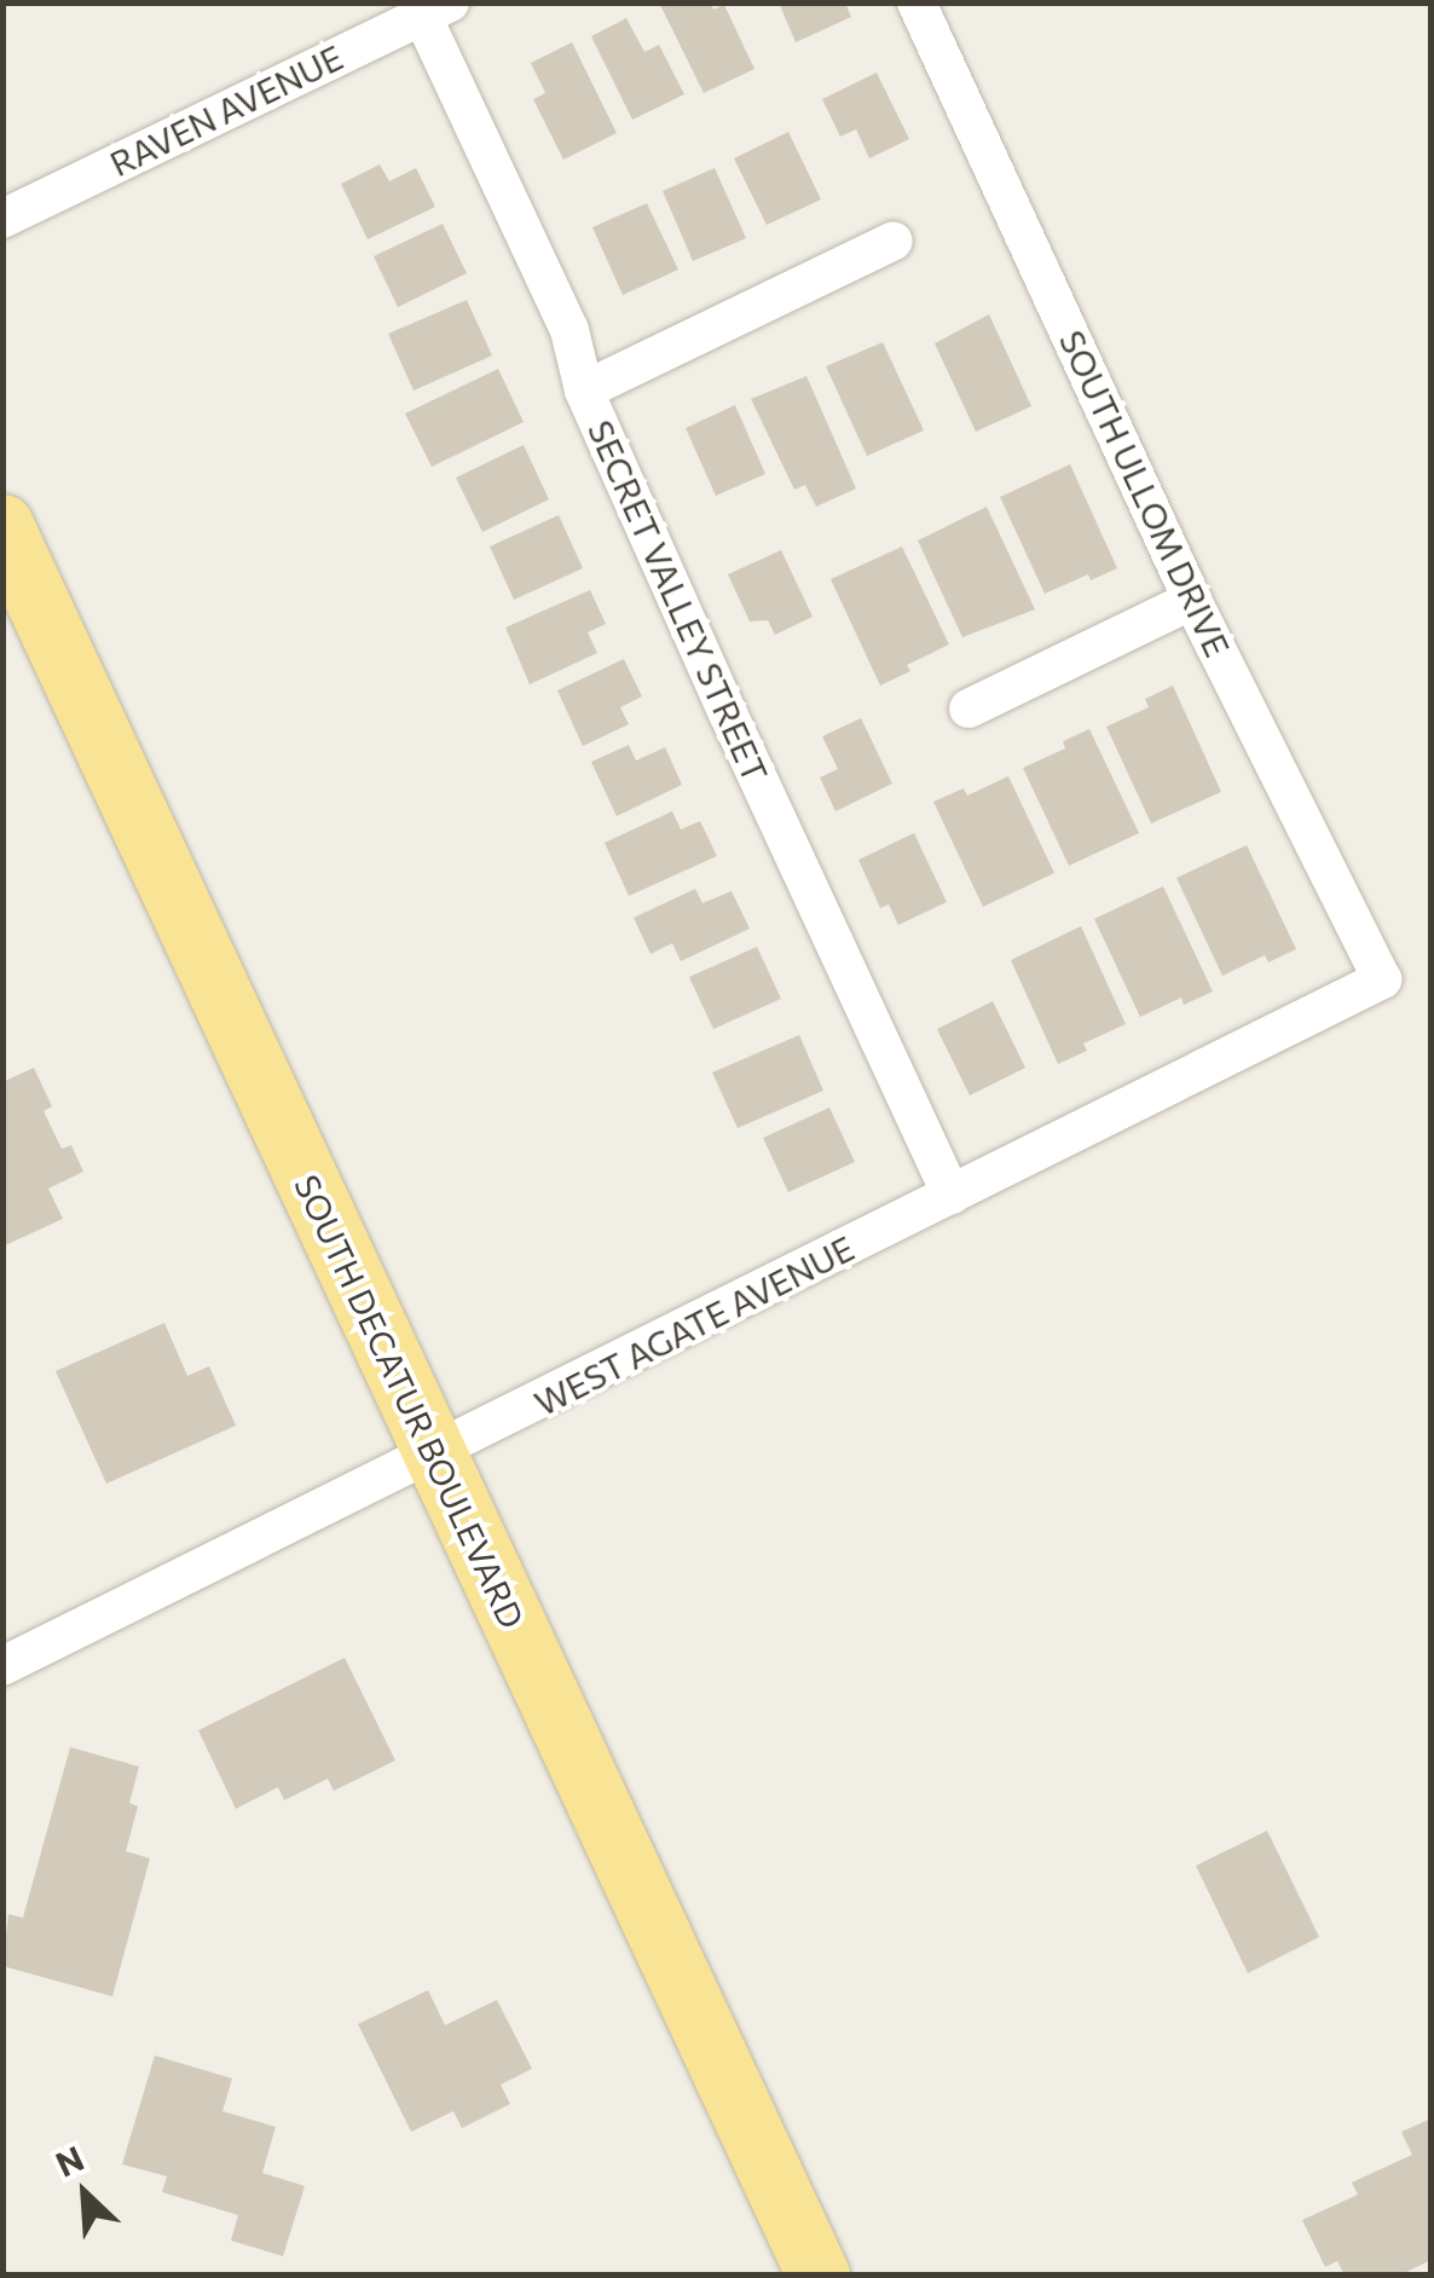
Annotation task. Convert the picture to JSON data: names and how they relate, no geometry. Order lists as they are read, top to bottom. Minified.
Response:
{"streets":{"main road":["SOUTH DECATUR BOULEVARD"],"street":["RAVEN AVENUE","SOUTH ULLOM DRIVE","SECRET VALLEY STREET","WEST AGATE AVENUE"]},"crossings":[["RAVEN AVENUE","SECRET VALLEY STREET"],["SOUTH ULLOM DRIVE","WEST AGATE AVENUE"],["SECRET VALLEY STREET","WEST AGATE AVENUE"],["WEST AGATE AVENUE","SOUTH DECATUR BOULEVARD"]],"north":"top left"}
